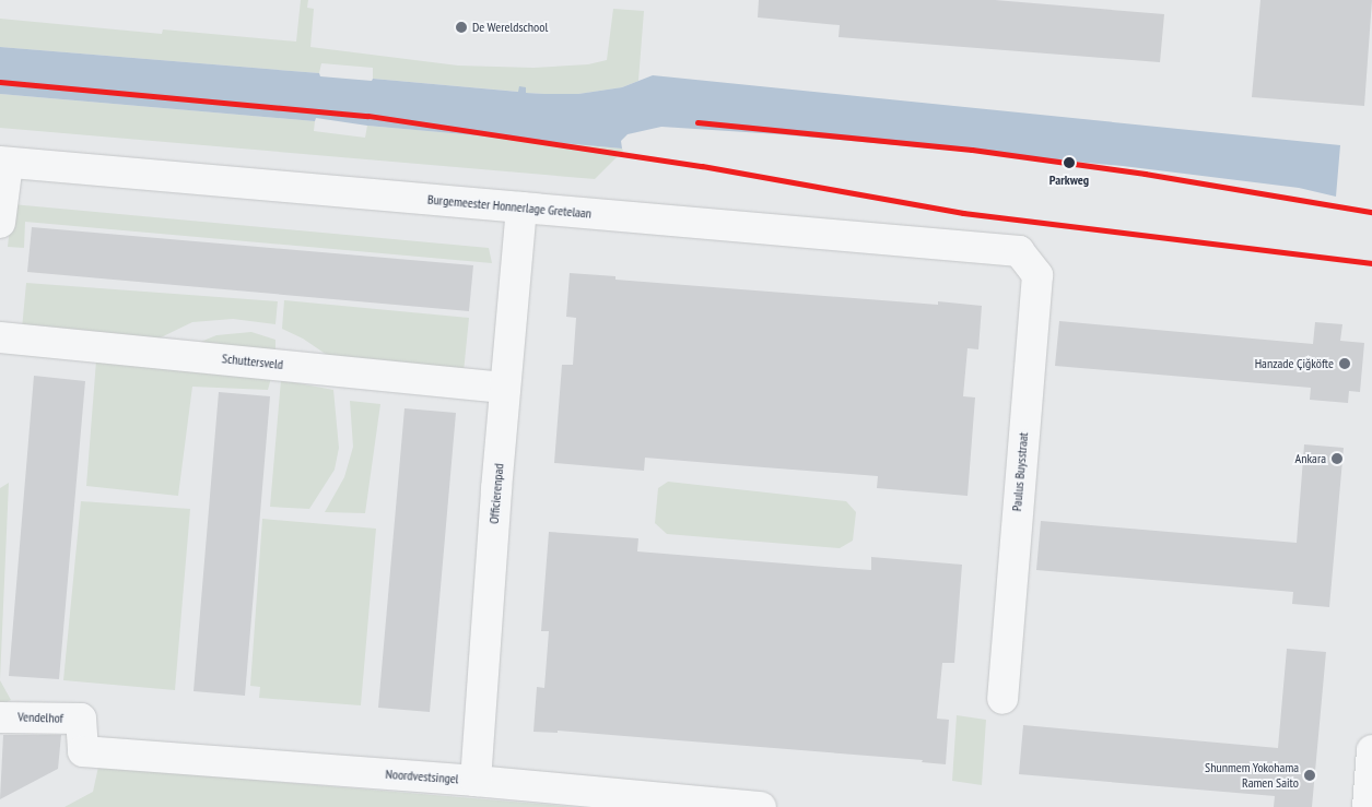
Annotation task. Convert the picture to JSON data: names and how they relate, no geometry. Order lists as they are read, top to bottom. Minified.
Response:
{"streets":{"street":["Burgemeester Honnerlage Gretelaan","Schuttersveld","Paulus Buysstraat","Officierenpad","Vendelhof","Noordvestsingel"]},"crossings":[["Burgemeester Honnerlage Gretelaan","Paulus Buysstraat"],["Burgemeester Honnerlage Gretelaan","Officierenpad"],["Schuttersveld","Officierenpad"],["Officierenpad","Noordvestsingel"],["Vendelhof","Noordvestsingel"]],"places":["De Wereldschool","Parkweg","Hanzade Çiğköfte","Ankara","Shunmem Yokohama Ramen Saito"]}
